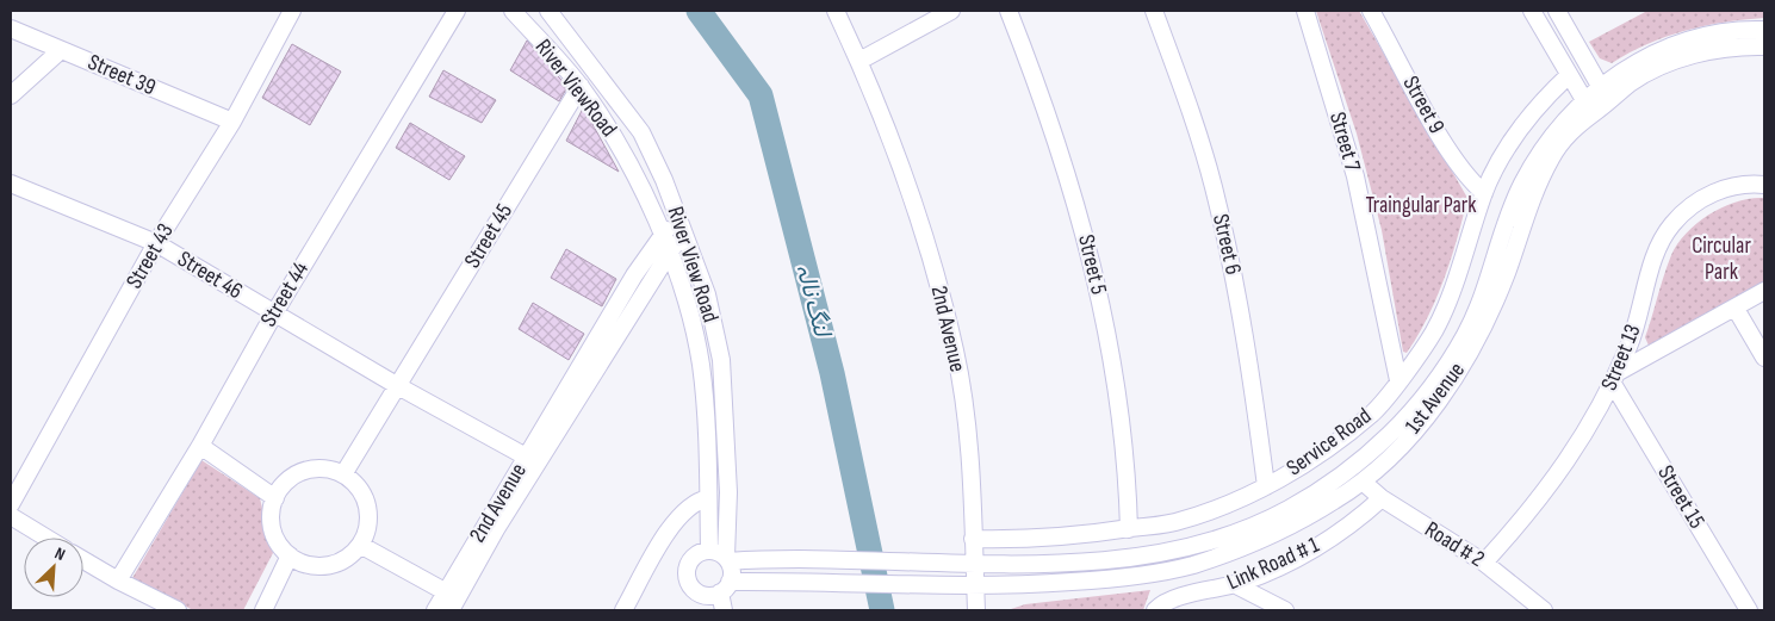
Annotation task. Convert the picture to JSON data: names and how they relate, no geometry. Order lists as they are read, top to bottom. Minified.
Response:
{"streets":{"street":["Street 39","River ViewRoad","Street 9","Street 7","Street 45","Street 6","Street 43","River View Road","Street 5","Street 46","Street 44","2nd Avenue","Street 13","1st Avenue","Service Road","Street 15","Road # 2","Link Road # 1"]},"crossings":[["Street 39","Street 43"],["River ViewRoad","Street 45"],["River ViewRoad","River View Road"],["River ViewRoad","2nd Avenue"],["Street 9","Service Road"],["Street 7","Service Road"],["Street 45","Street 46"],["Street 6","Service Road"],["Street 43","Street 46"],["River View Road","2nd Avenue"],["River View Road","1st Avenue"],["Street 5","Service Road"],["Street 46","Street 44"],["Street 46","2nd Avenue"],["2nd Avenue","1st Avenue"],["2nd Avenue","Service Road"],["Street 13","Street 15"],["Street 13","Road # 2"],["1st Avenue","Road # 2"],["Road # 2","Link Road # 1"]],"water":["لنگ نالہ"],"parks":["Traingular Park","Circular Park"],"north":"top right"}
